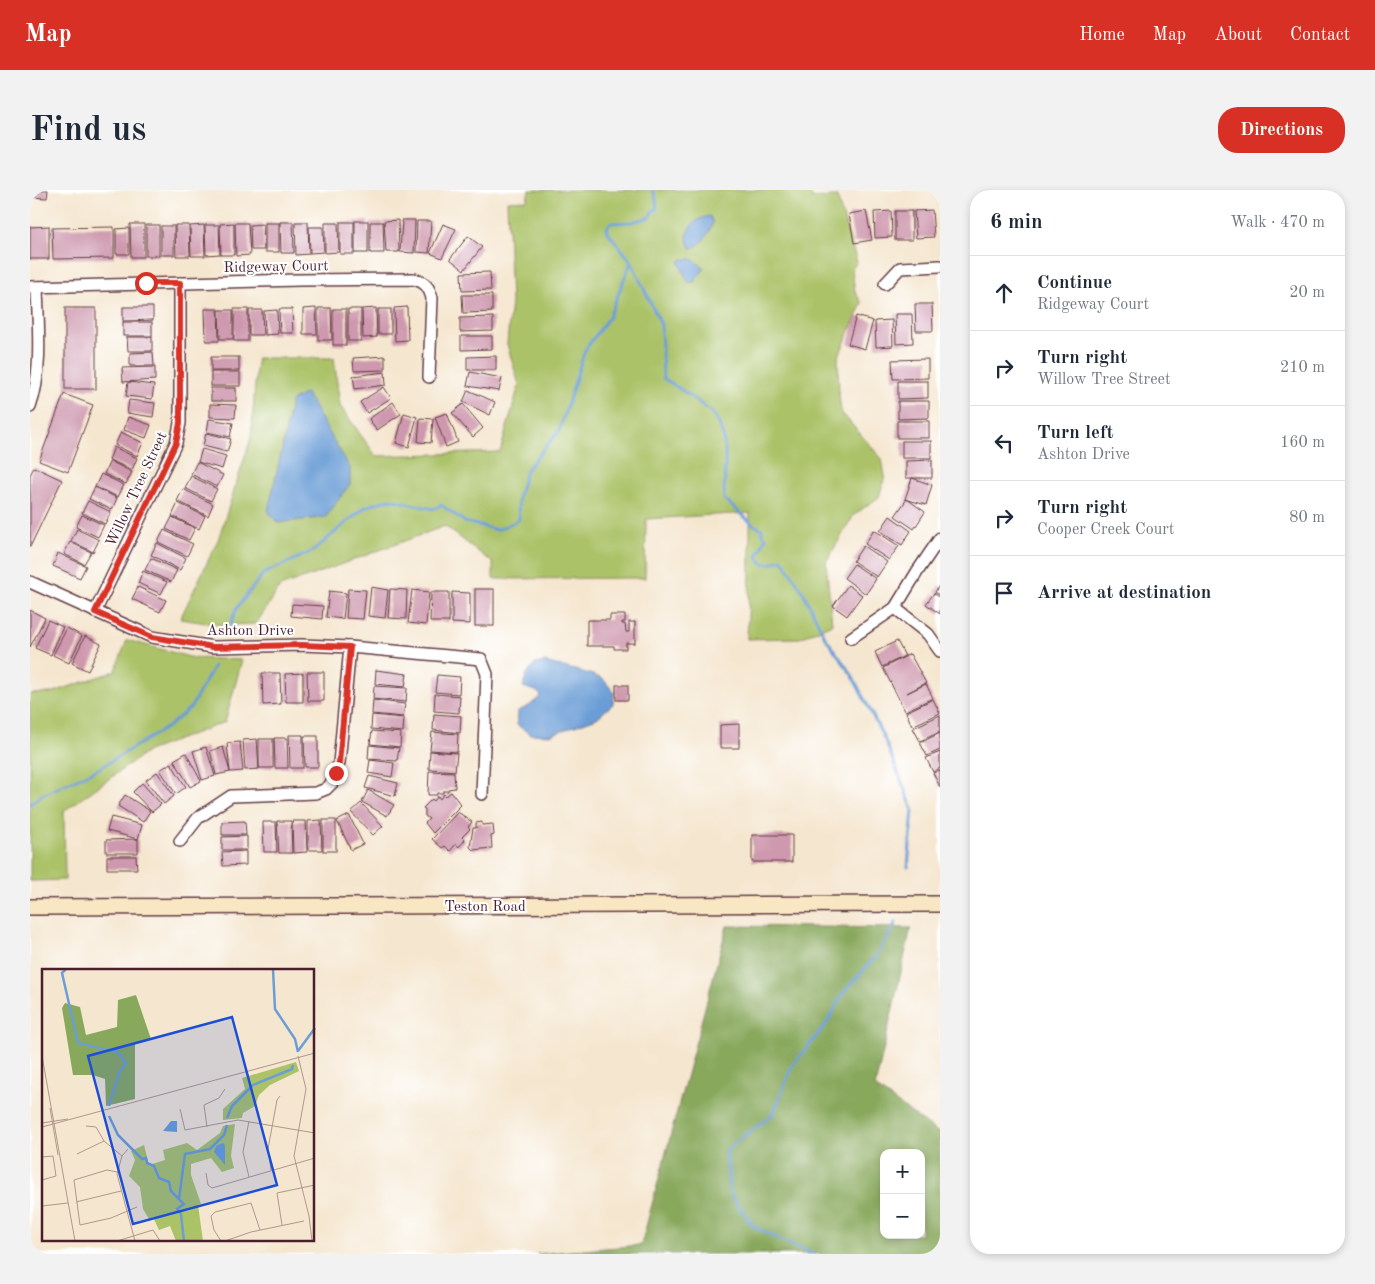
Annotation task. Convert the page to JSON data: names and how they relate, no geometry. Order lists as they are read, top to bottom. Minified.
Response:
{"streets":{"main road":["Teston Road"],"street":["Ridgeway Court","Willow Tree Street","Ashton Drive"]},"crossings":[["Ridgeway Court","Willow Tree Street"],["Willow Tree Street","Ashton Drive"]],"page":{"header":"Map","nav":["Home","Map","About","Contact"],"buttons":"Directions","title":"Find us","heading":["6 min","Walk · 470 m"],"list":[["Continue","Ridgeway Court","20 m"],["Turn right","Willow Tree Street","210 m"],["Turn left","Ashton Drive","160 m"],["Turn right","Cooper Creek Court","80 m"],"Arrive at destination"],"map_buttons":["+","−"]}}
